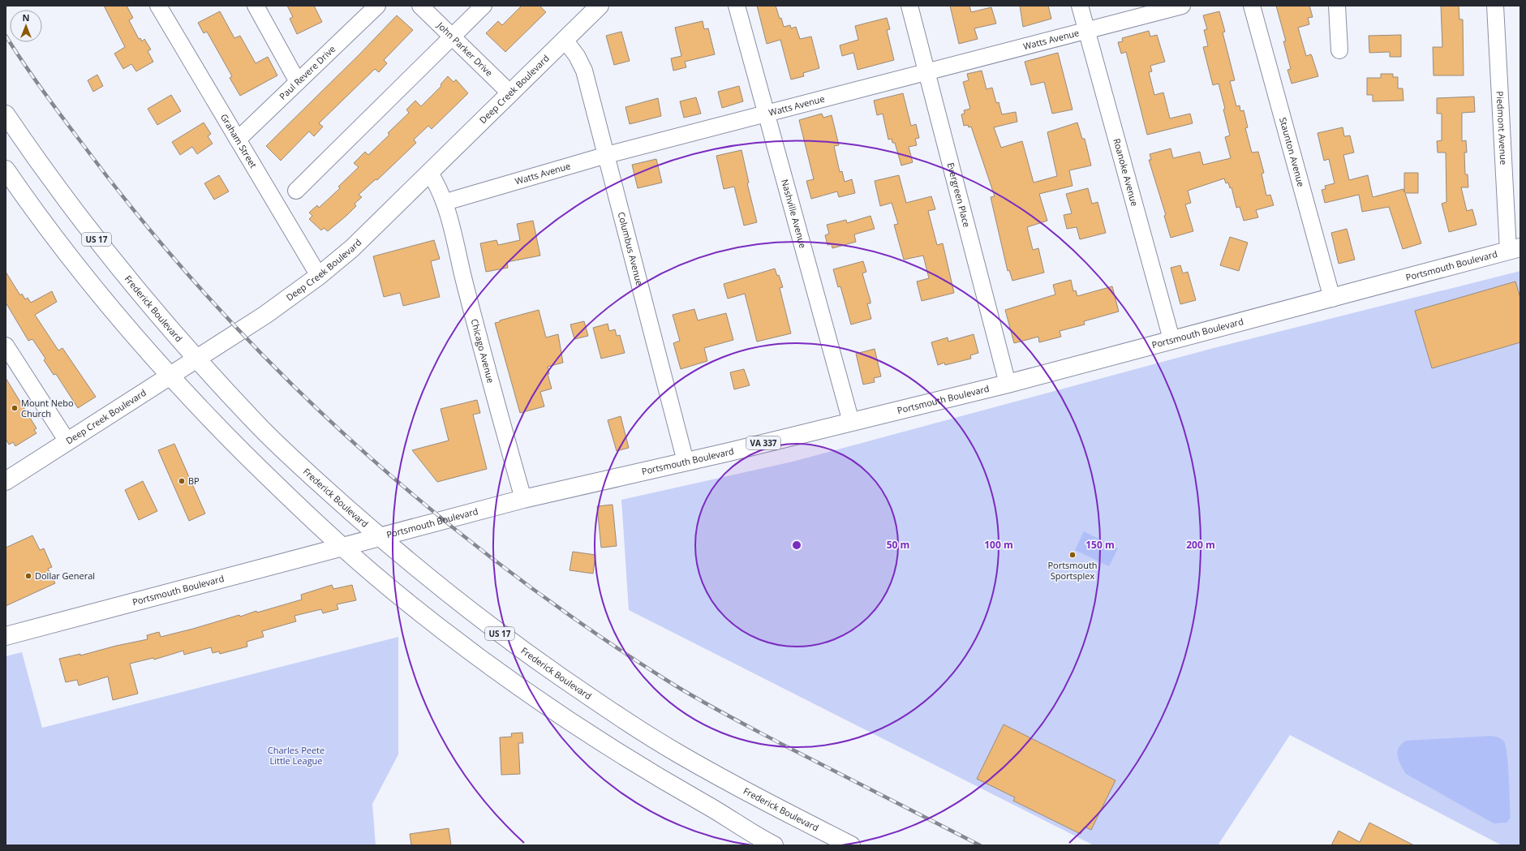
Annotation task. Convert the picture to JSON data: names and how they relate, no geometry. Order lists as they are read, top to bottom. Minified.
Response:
{"streets":{"main road":["Deep Creek Boulevard","US 17","Portsmouth Boulevard","Frederick Boulevard","VA 337"],"street":["Watts Avenue","John Parker Drive","Paul Revere Drive","Piedmont Avenue","Graham Street","Staunton Avenue","Roanoke Avenue","Evergreen Place","Nashville Avenue","Columbus Avenue","Chicago Avenue"]},"crossings":[["Watts Avenue","Roanoke Avenue"],["Watts Avenue","Evergreen Place"],["Watts Avenue","Nashville Avenue"],["Watts Avenue","Columbus Avenue"],["Watts Avenue","Chicago Avenue"],["John Parker Drive","Deep Creek Boulevard"],["Paul Revere Drive","Graham Street"],["Deep Creek Boulevard","Graham Street"],["Deep Creek Boulevard","Columbus Avenue"],["Deep Creek Boulevard","Frederick Boulevard"],["Piedmont Avenue","Portsmouth Boulevard"],["Staunton Avenue","Portsmouth Boulevard"],["Roanoke Avenue","Portsmouth Boulevard"],["Evergreen Place","Portsmouth Boulevard"],["Nashville Avenue","Portsmouth Boulevard"],["Columbus Avenue","Portsmouth Boulevard"],["Portsmouth Boulevard","Frederick Boulevard"],["Portsmouth Boulevard","Chicago Avenue"]],"parks":["Charles Peete Little League"],"places":["Mount Nebo Church","BP","Portsmouth Sportsplex","Dollar General"],"north":"top","rings":["50 m","100 m","150 m","200 m"]}
